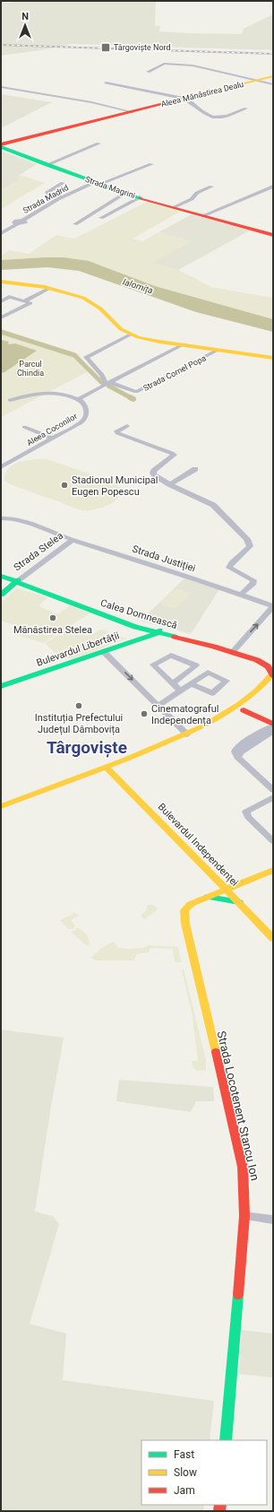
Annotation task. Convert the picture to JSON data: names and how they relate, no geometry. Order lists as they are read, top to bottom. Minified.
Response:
{"streets":{"main road":["Aleea Mănăstirea Dealu","Strada Magrini","Strada Cornel Popa","Strada Stelea","Calea Domnească","Bulevardul Libertății","Bulevardul Independenței","Strada Locotenent Stancu Ion"],"street":["Strada Madrid","Aleea Coconilor","Strada Justiției"]},"crossings":[["Aleea Mănăstirea Dealu","Strada Magrini"],["Strada Magrini","Strada Madrid"],["Strada Stelea","Strada Justiției"],["Strada Stelea","Calea Domnească"],["Calea Domnească","Bulevardul Libertății"],["Bulevardul Independenței","Strada Locotenent Stancu Ion"]],"districts":["Târgoviște"],"water":["Ialomița"],"parks":["Parcul Chindia"],"places":{"transit":["Târgoviște Nord"],"other":["Stadionul Municipal Eugen Popescu","Mănăstirea Stelea","Instituția Prefectului Județul Dâmbovița","Cinematograful Independența"]},"legend":["Fast","Slow","Jam"],"north":"top"}
